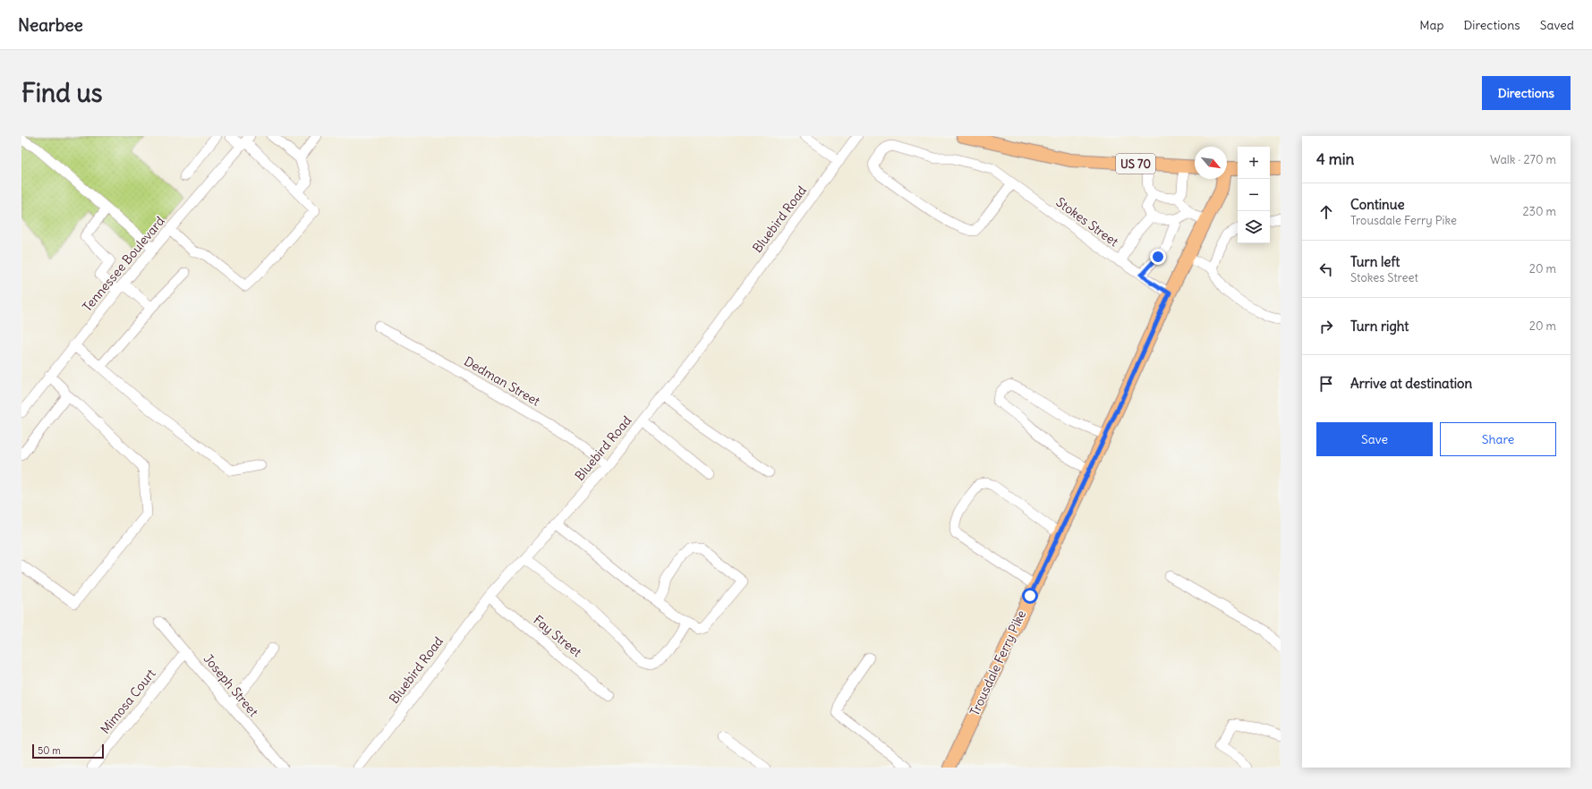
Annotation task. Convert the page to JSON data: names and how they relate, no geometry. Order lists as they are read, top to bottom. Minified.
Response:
{"streets":{"main road":["US 70","Trousdale Ferry Pike"],"street":["Bluebird Road","Stokes Street","Tennessee Boulevard","Dedman Street","Fay Street","Joseph Street","Mimosa Court"]},"crossings":[["Bluebird Road","Dedman Street"],["Bluebird Road","Fay Street"],["Stokes Street","Trousdale Ferry Pike"],["Joseph Street","Mimosa Court"]],"scale_bar":"50 m","north":"bottom right","page":{"header":"Nearbee","nav":["Map","Directions","Saved"],"buttons":["Directions",["Save","Share"]],"title":"Find us","heading":["4 min","Walk · 270 m"],"map_buttons":["+","−"],"list":[["Continue","Trousdale Ferry Pike","230 m"],["Turn left","Stokes Street","20 m"],["Turn right","20 m"],"Arrive at destination"],"scale":"50 m"}}
